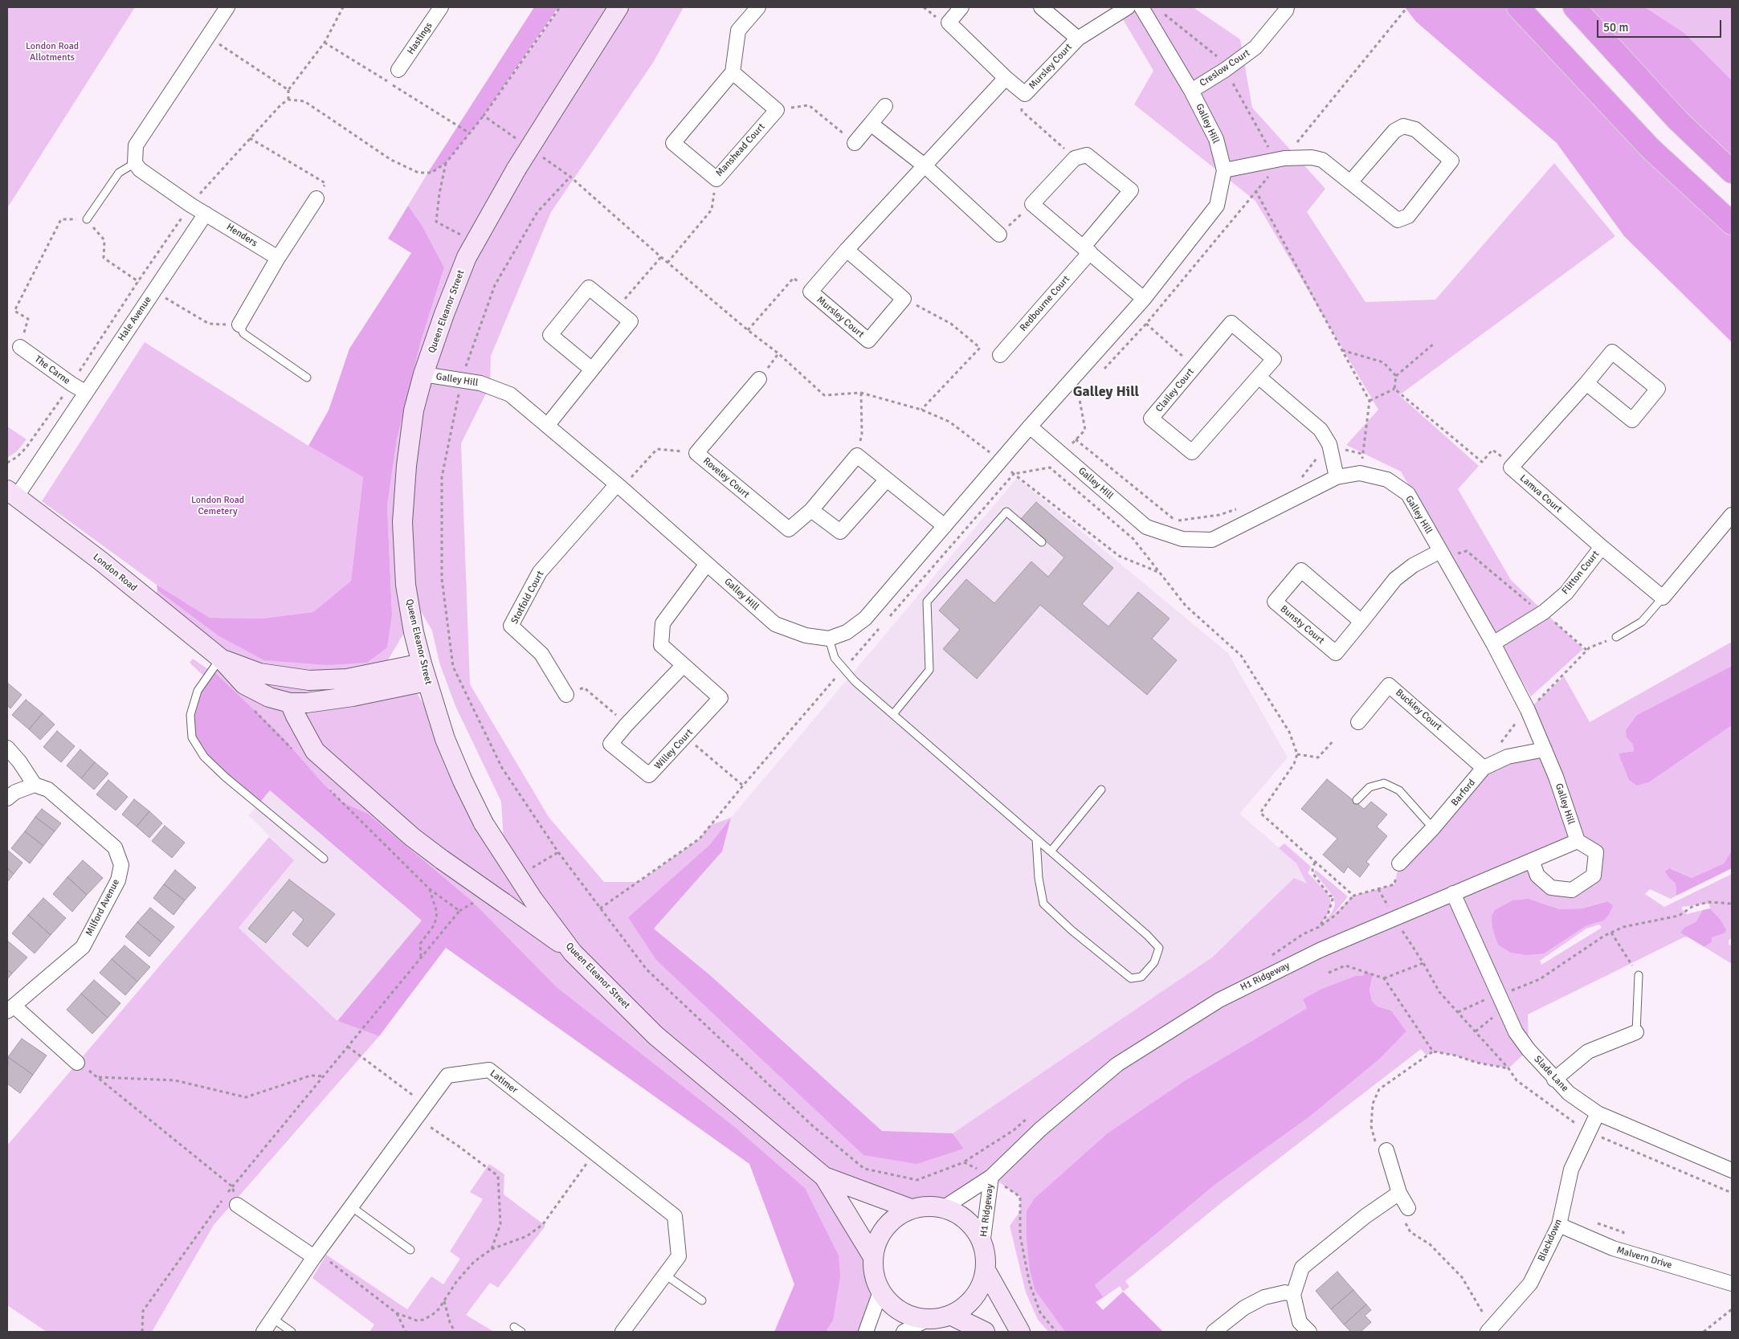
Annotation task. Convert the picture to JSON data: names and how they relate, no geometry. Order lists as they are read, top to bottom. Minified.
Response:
{"streets":{"street":["Hastings","Mursley Court","Creslow Court","Galley Hill","Manshead Court","Henders","Redbourne Court","Queen Eleanor Street","Hale Avenue","The Carne","Clailey Court","Roveley Court","Lamva Court","London Road","Flitton Court","Stotfold Court","Bunsty Court","Buckley Court","Willey Court","Barford","Milford Avenue","H1 Ridgeway","Slade Lane","Latimer","Blackdown","Malvern Drive"]},"crossings":[["Creslow Court","Galley Hill"],["Galley Hill","Queen Eleanor Street"],["Galley Hill","Flitton Court"],["Galley Hill","Stotfold Court"],["Galley Hill","Bunsty Court"],["Galley Hill","Willey Court"],["Galley Hill","Barford"],["Galley Hill","H1 Ridgeway"],["Henders","Hale Avenue"],["Queen Eleanor Street","London Road"],["Queen Eleanor Street","H1 Ridgeway"],["Hale Avenue","The Carne"],["Hale Avenue","London Road"],["Lamva Court","Flitton Court"],["Buckley Court","Barford"],["H1 Ridgeway","Slade Lane"],["Slade Lane","Blackdown"],["Blackdown","Malvern Drive"]],"districts":["Galley Hill"],"parks":["London Road Allotments","London Road Cemetery"],"scale_bar":"50 m"}
